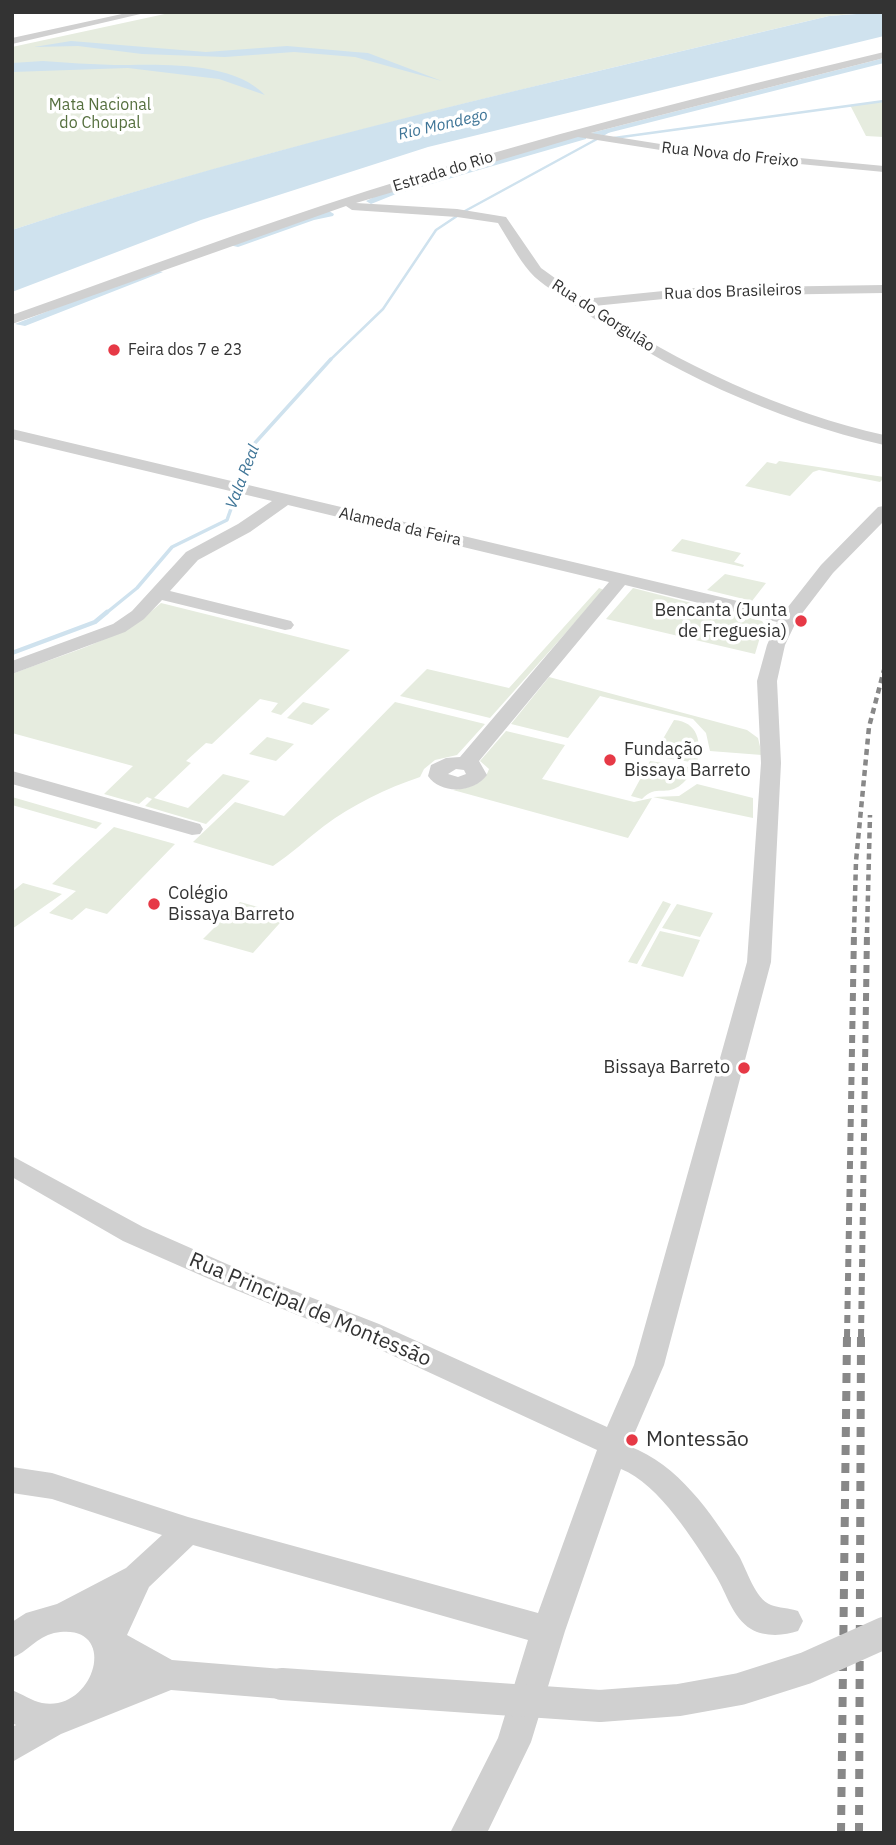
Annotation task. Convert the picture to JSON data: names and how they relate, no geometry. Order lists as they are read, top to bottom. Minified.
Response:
{"streets":{"street":["Rua Nova do Freixo","Estrada do Rio","Rua dos Brasileiros","Rua do Gorgulão","Alameda da Feira","Rua Principal de Montessão"]},"crossings":[["Rua Nova do Freixo","Estrada do Rio"],["Estrada do Rio","Rua do Gorgulão"],["Rua dos Brasileiros","Rua do Gorgulão"]],"water":["Rio Mondego","Vala Real"],"parks":["Mata Nacional do Choupal"],"places":["Feira dos 7 e 23","Bencanta (Junta de Freguesia)","Fundação Bissaya Barreto","Colégio Bissaya Barreto","Bissaya Barreto","Montessão"]}
